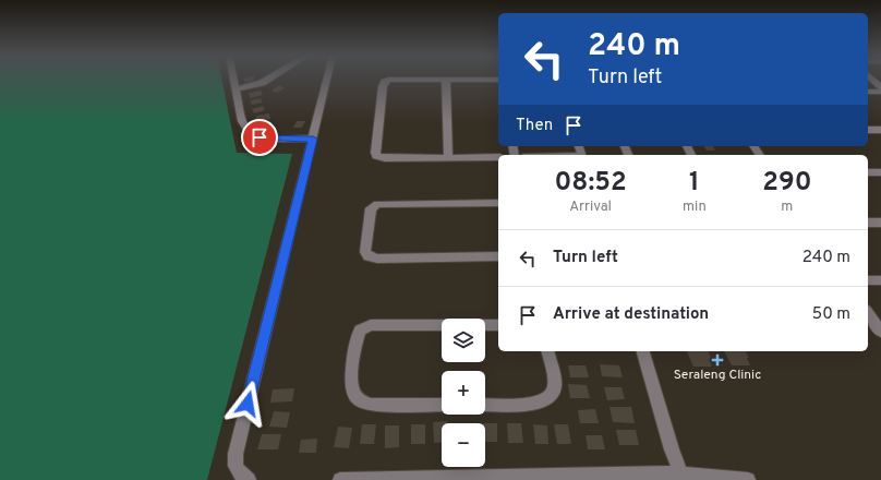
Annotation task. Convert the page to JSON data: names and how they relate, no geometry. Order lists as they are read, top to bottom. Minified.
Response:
{"places":{"health":["Seraleng Clinic"]},"page":{"turn":["240 m","Turn left"],"then":"Then","eta":["08:52","Arrival","1","min","290","m"],"list":[{"name":"Turn left","value":"240 m"},{"name":"Arrive at destination","value":"50 m"}],"map_buttons":["+","−"]}}
